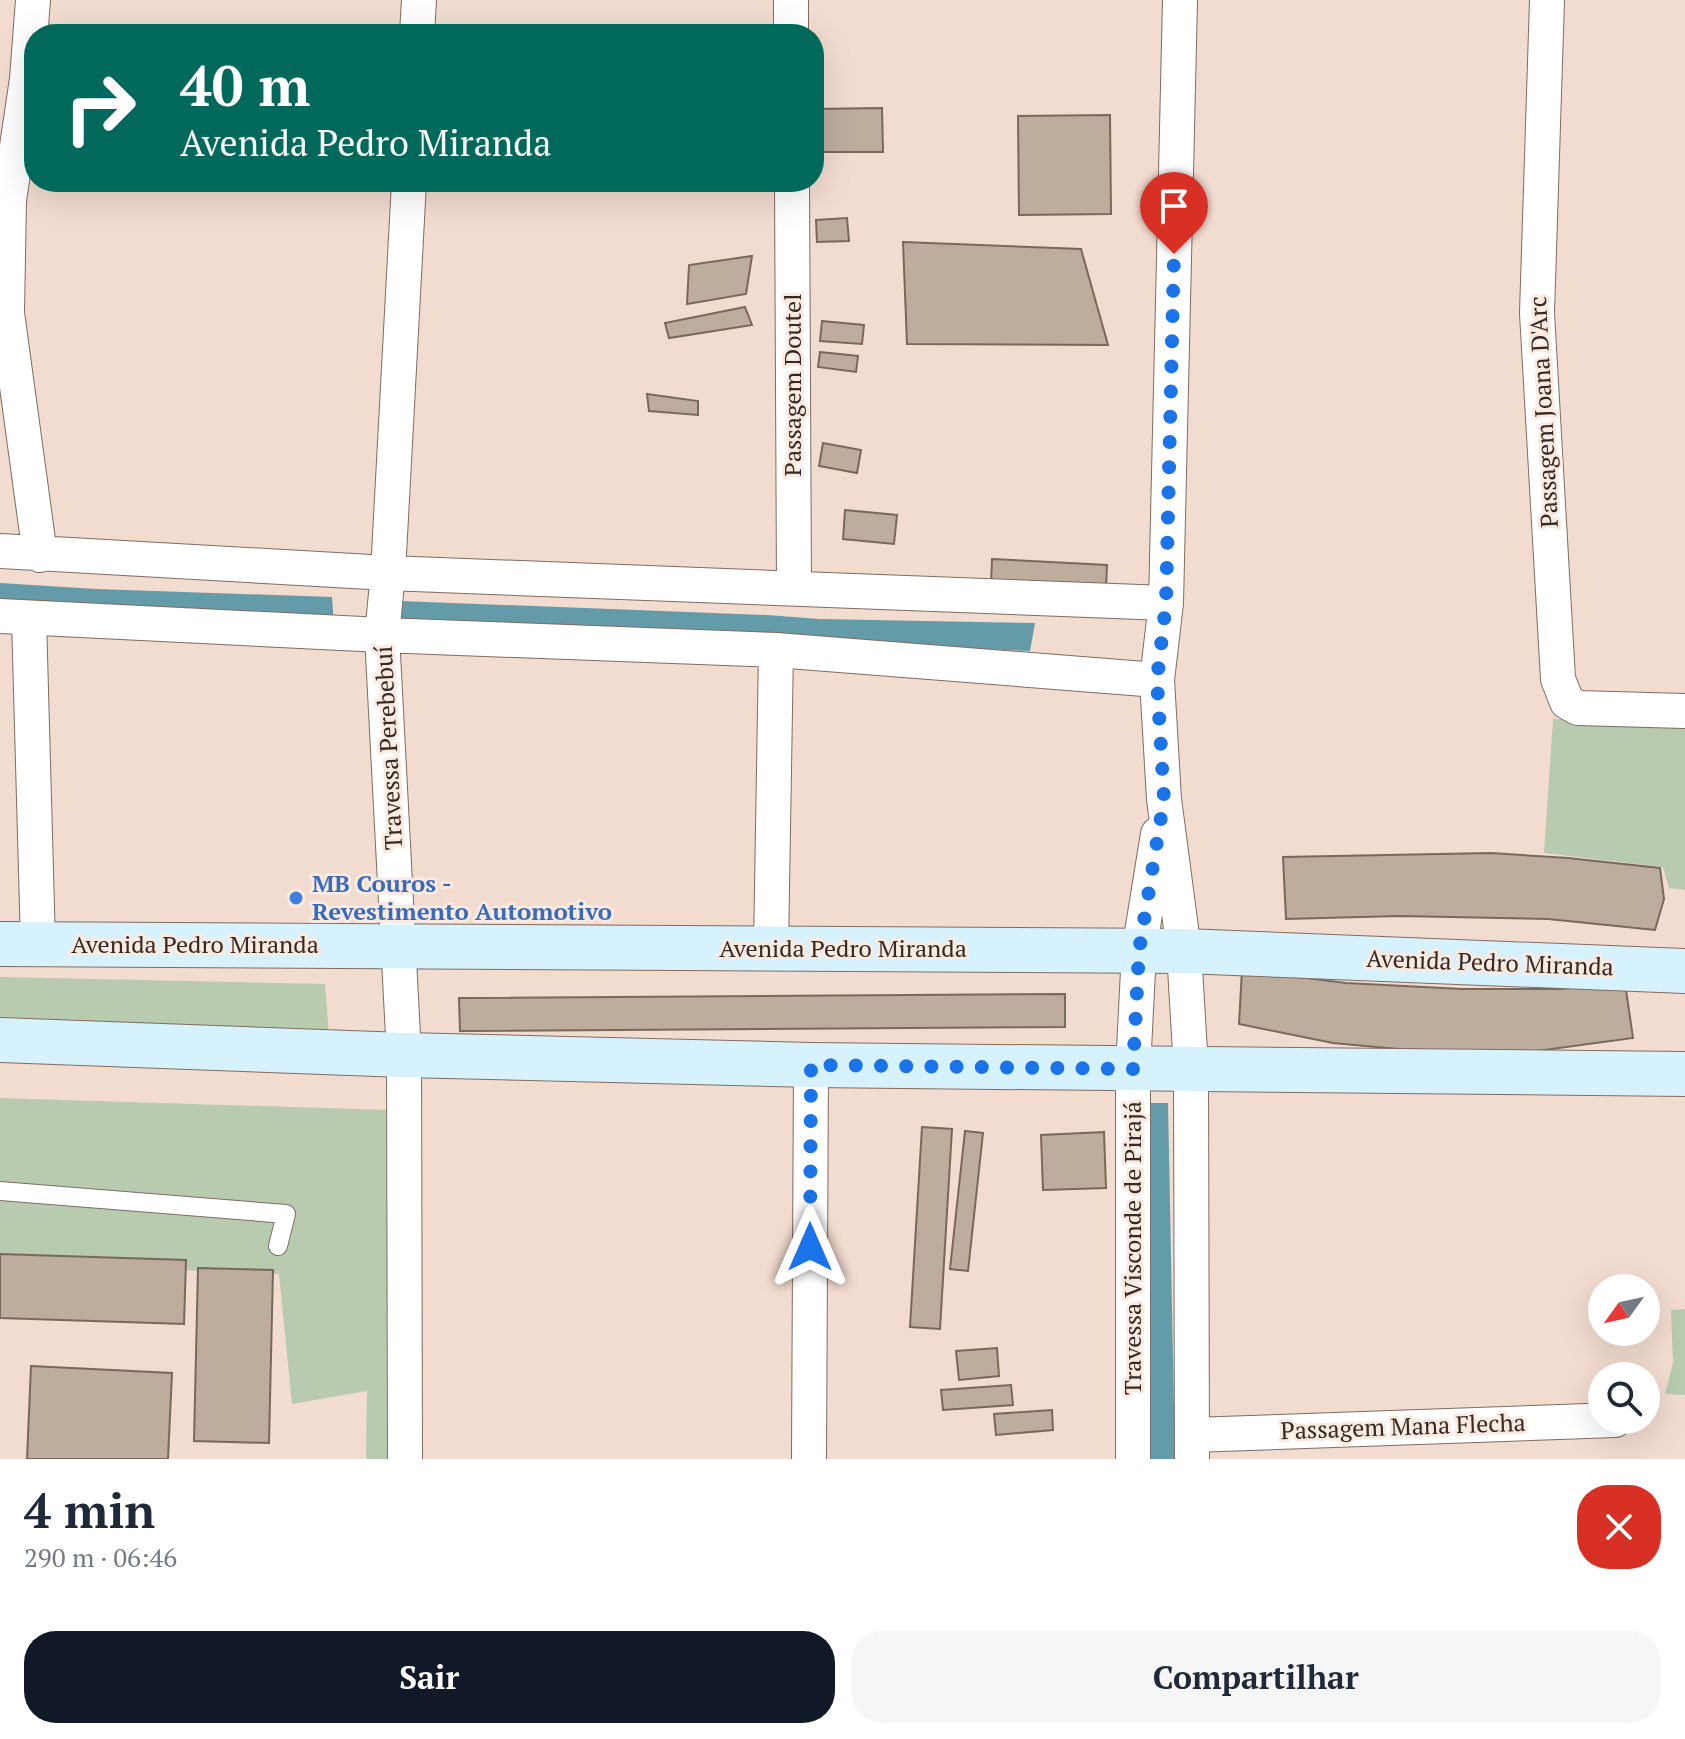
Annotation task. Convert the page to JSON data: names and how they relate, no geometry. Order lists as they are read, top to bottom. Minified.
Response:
{"streets":{"main road":["Avenida Pedro Miranda"],"street":["Passagem Doutel","Passagem Joana D'Arc","Travessa Perebebuí","Travessa Visconde de Pirajá","Passagem Mana Flecha"]},"crossings":[["Travessa Perebebuí","Avenida Pedro Miranda"],["Avenida Pedro Miranda","Travessa Visconde de Pirajá"],["Travessa Visconde de Pirajá","Passagem Mana Flecha"]],"places":["MB Couros - Revestimento Automotivo"],"north":"bottom left","page":{"turn":["40 m","Avenida Pedro Miranda"],"heading":["4 min","290 m · 06:46"],"buttons":["Sair","Compartilhar"]}}
